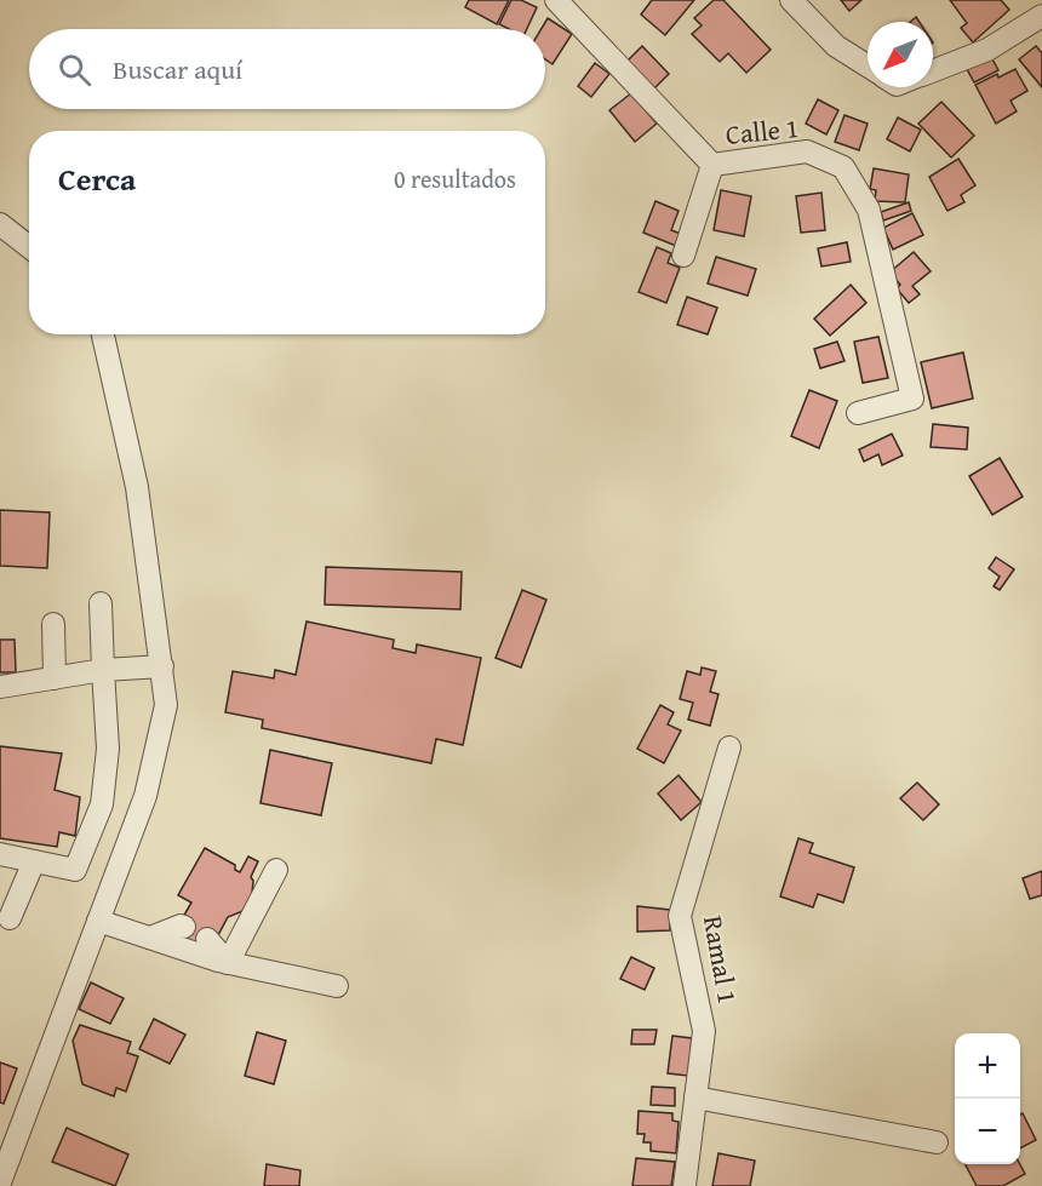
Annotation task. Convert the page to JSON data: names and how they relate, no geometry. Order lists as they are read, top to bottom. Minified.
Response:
{"streets":{"street":["Calle 1","Ramal 1"]},"north":"bottom left","page":{"search":"Buscar aquí","heading":["Cerca","0 resultados"],"map_buttons":["+","−"]}}
